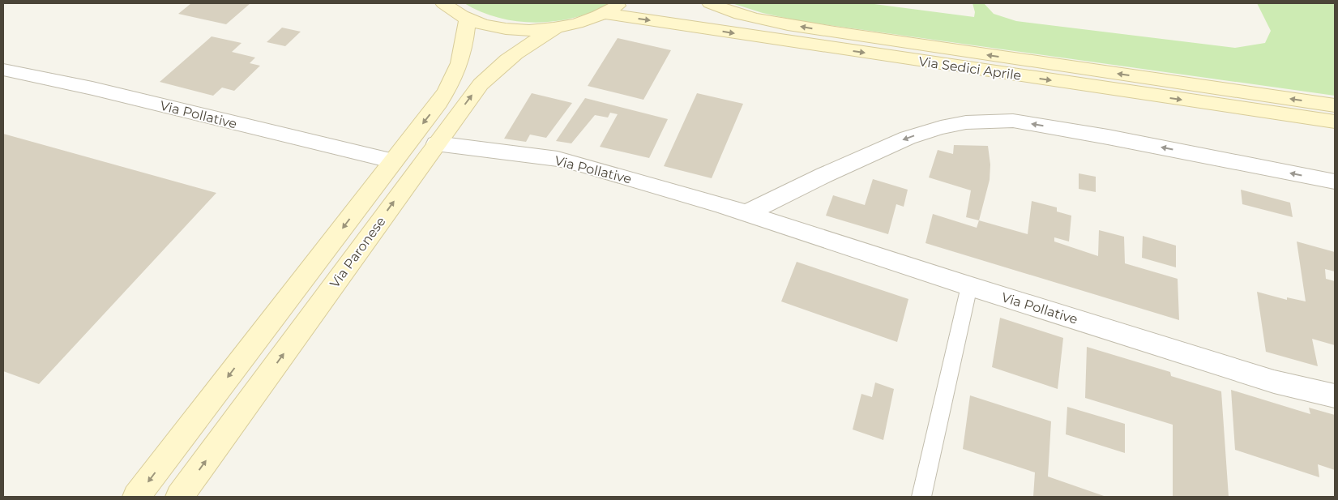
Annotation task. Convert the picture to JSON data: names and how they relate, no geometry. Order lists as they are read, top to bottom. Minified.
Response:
{"streets":{"main road":["Via Sedici Aprile","Via Paronese"],"street":["Via Pollative"]},"crossings":[["Via Sedici Aprile","Via Paronese"],["Via Pollative","Via Paronese"]]}
